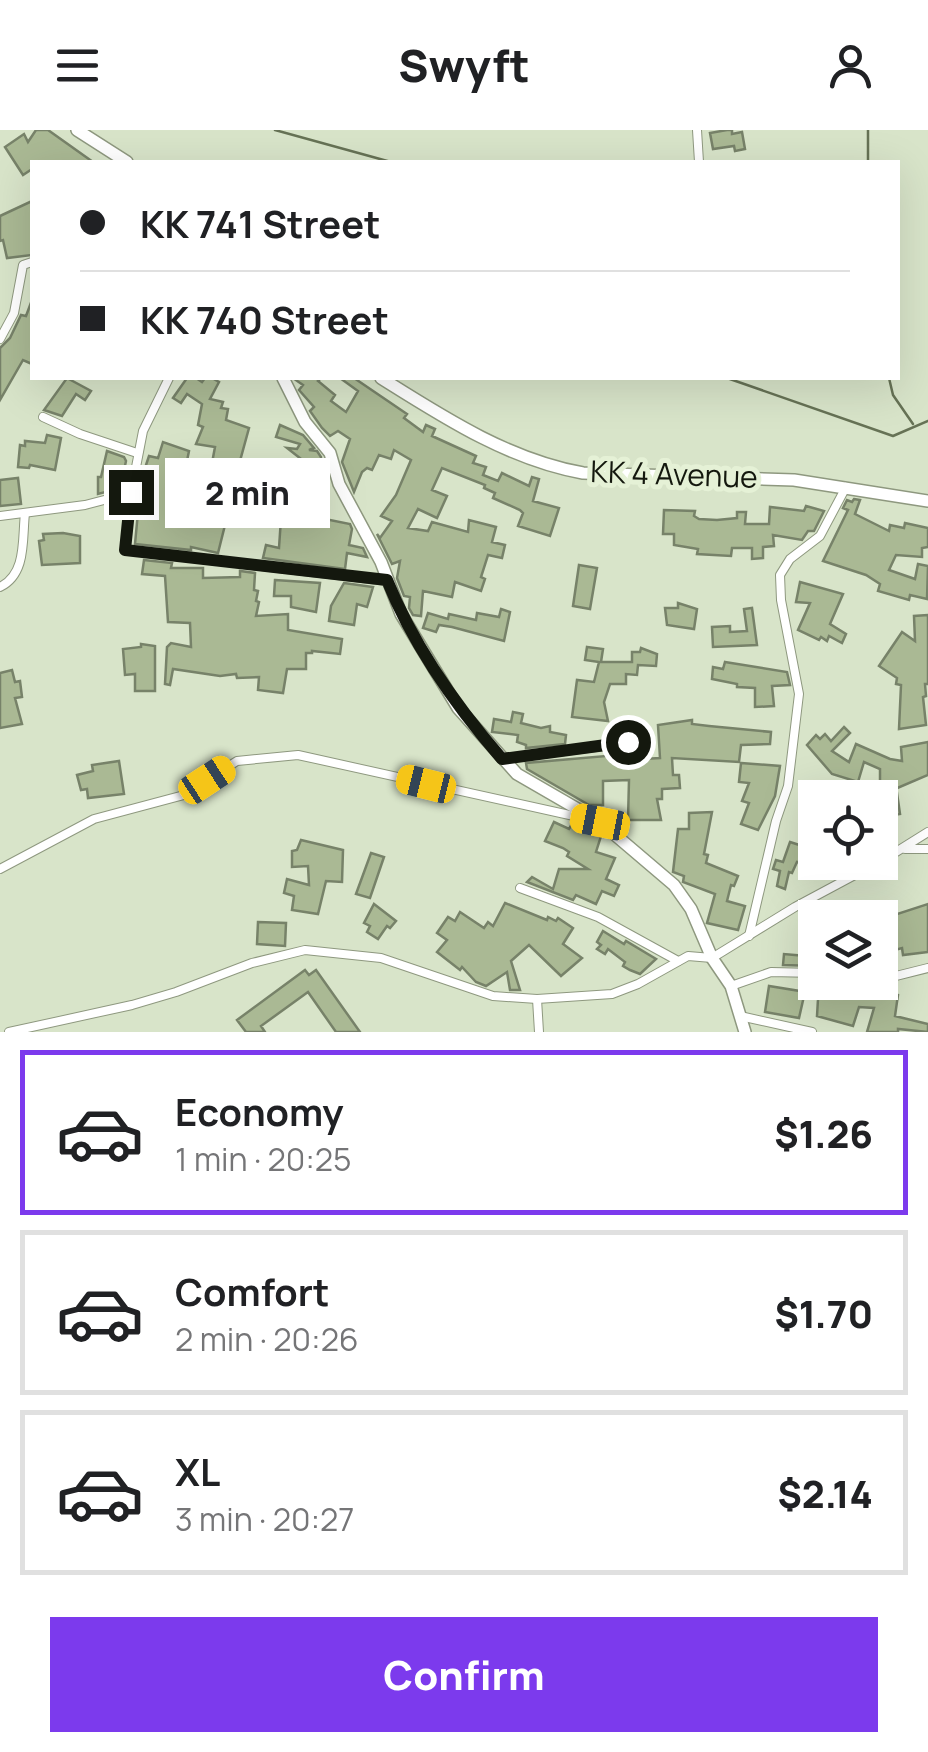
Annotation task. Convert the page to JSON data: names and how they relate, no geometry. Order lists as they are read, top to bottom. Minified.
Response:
{"streets":{"street":["KK 4 Avenue"]},"page":{"header":"Swyft","banner":["KK 741 Street","KK 740 Street"],"bubble":"2 min","list":[{"name":"Economy","note":"1 min · 20:25","value":"$1.26"},{"name":"Comfort","note":"2 min · 20:26","value":"$1.70"},{"name":"XL","note":"3 min · 20:27","value":"$2.14"}],"buttons":"Confirm"}}
